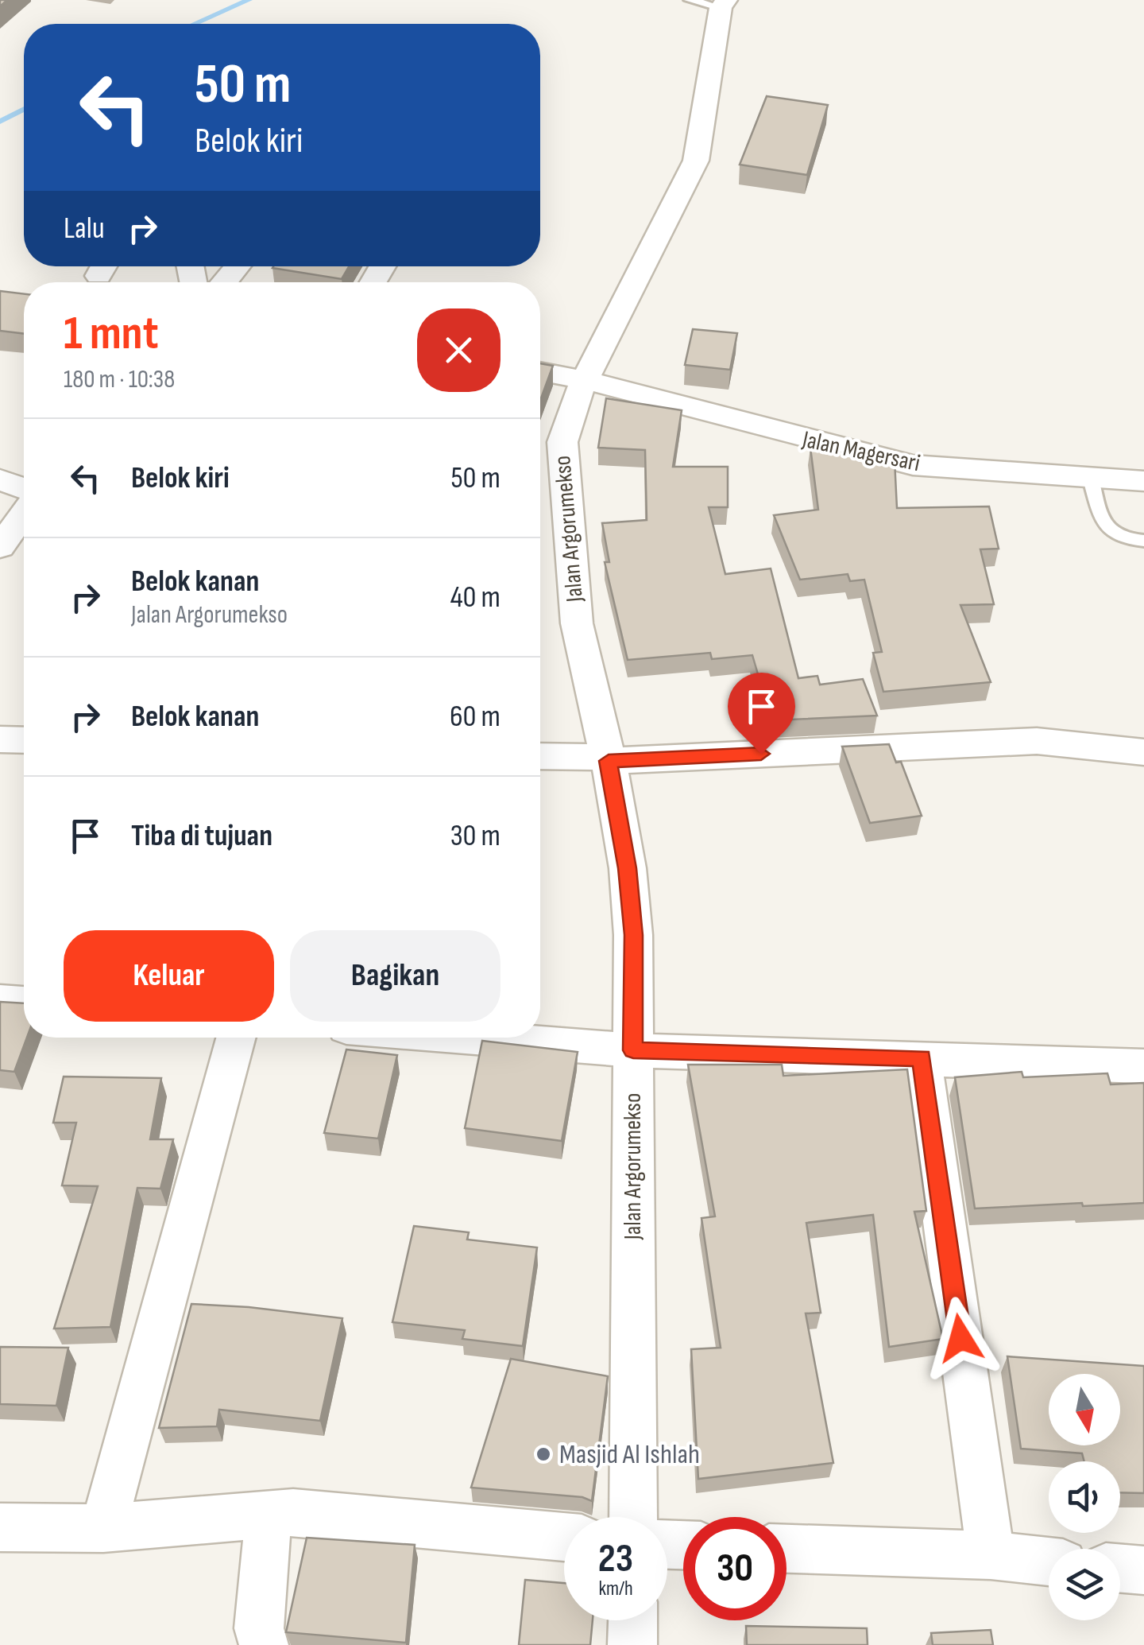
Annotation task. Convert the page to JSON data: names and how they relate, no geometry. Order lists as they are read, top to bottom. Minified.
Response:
{"streets":{"street":["Jalan Magersari","Jalan Argorumekso"]},"crossings":[["Jalan Magersari","Jalan Argorumekso"]],"places":["Masjid Al Ishlah"],"north":"bottom","page":{"turn":["50 m","Belok kiri"],"then":"Lalu","heading":["1 mnt","180 m · 10:38"],"list":[{"name":"Belok kiri","value":"50 m"},{"name":"Belok kanan","note":"Jalan Argorumekso","value":"40 m"},{"name":"Belok kanan","value":"60 m"},{"name":"Tiba di tujuan","value":"30 m"}],"buttons":["Keluar","Bagikan"],"speed":"23 km/h","limit":"30"}}
